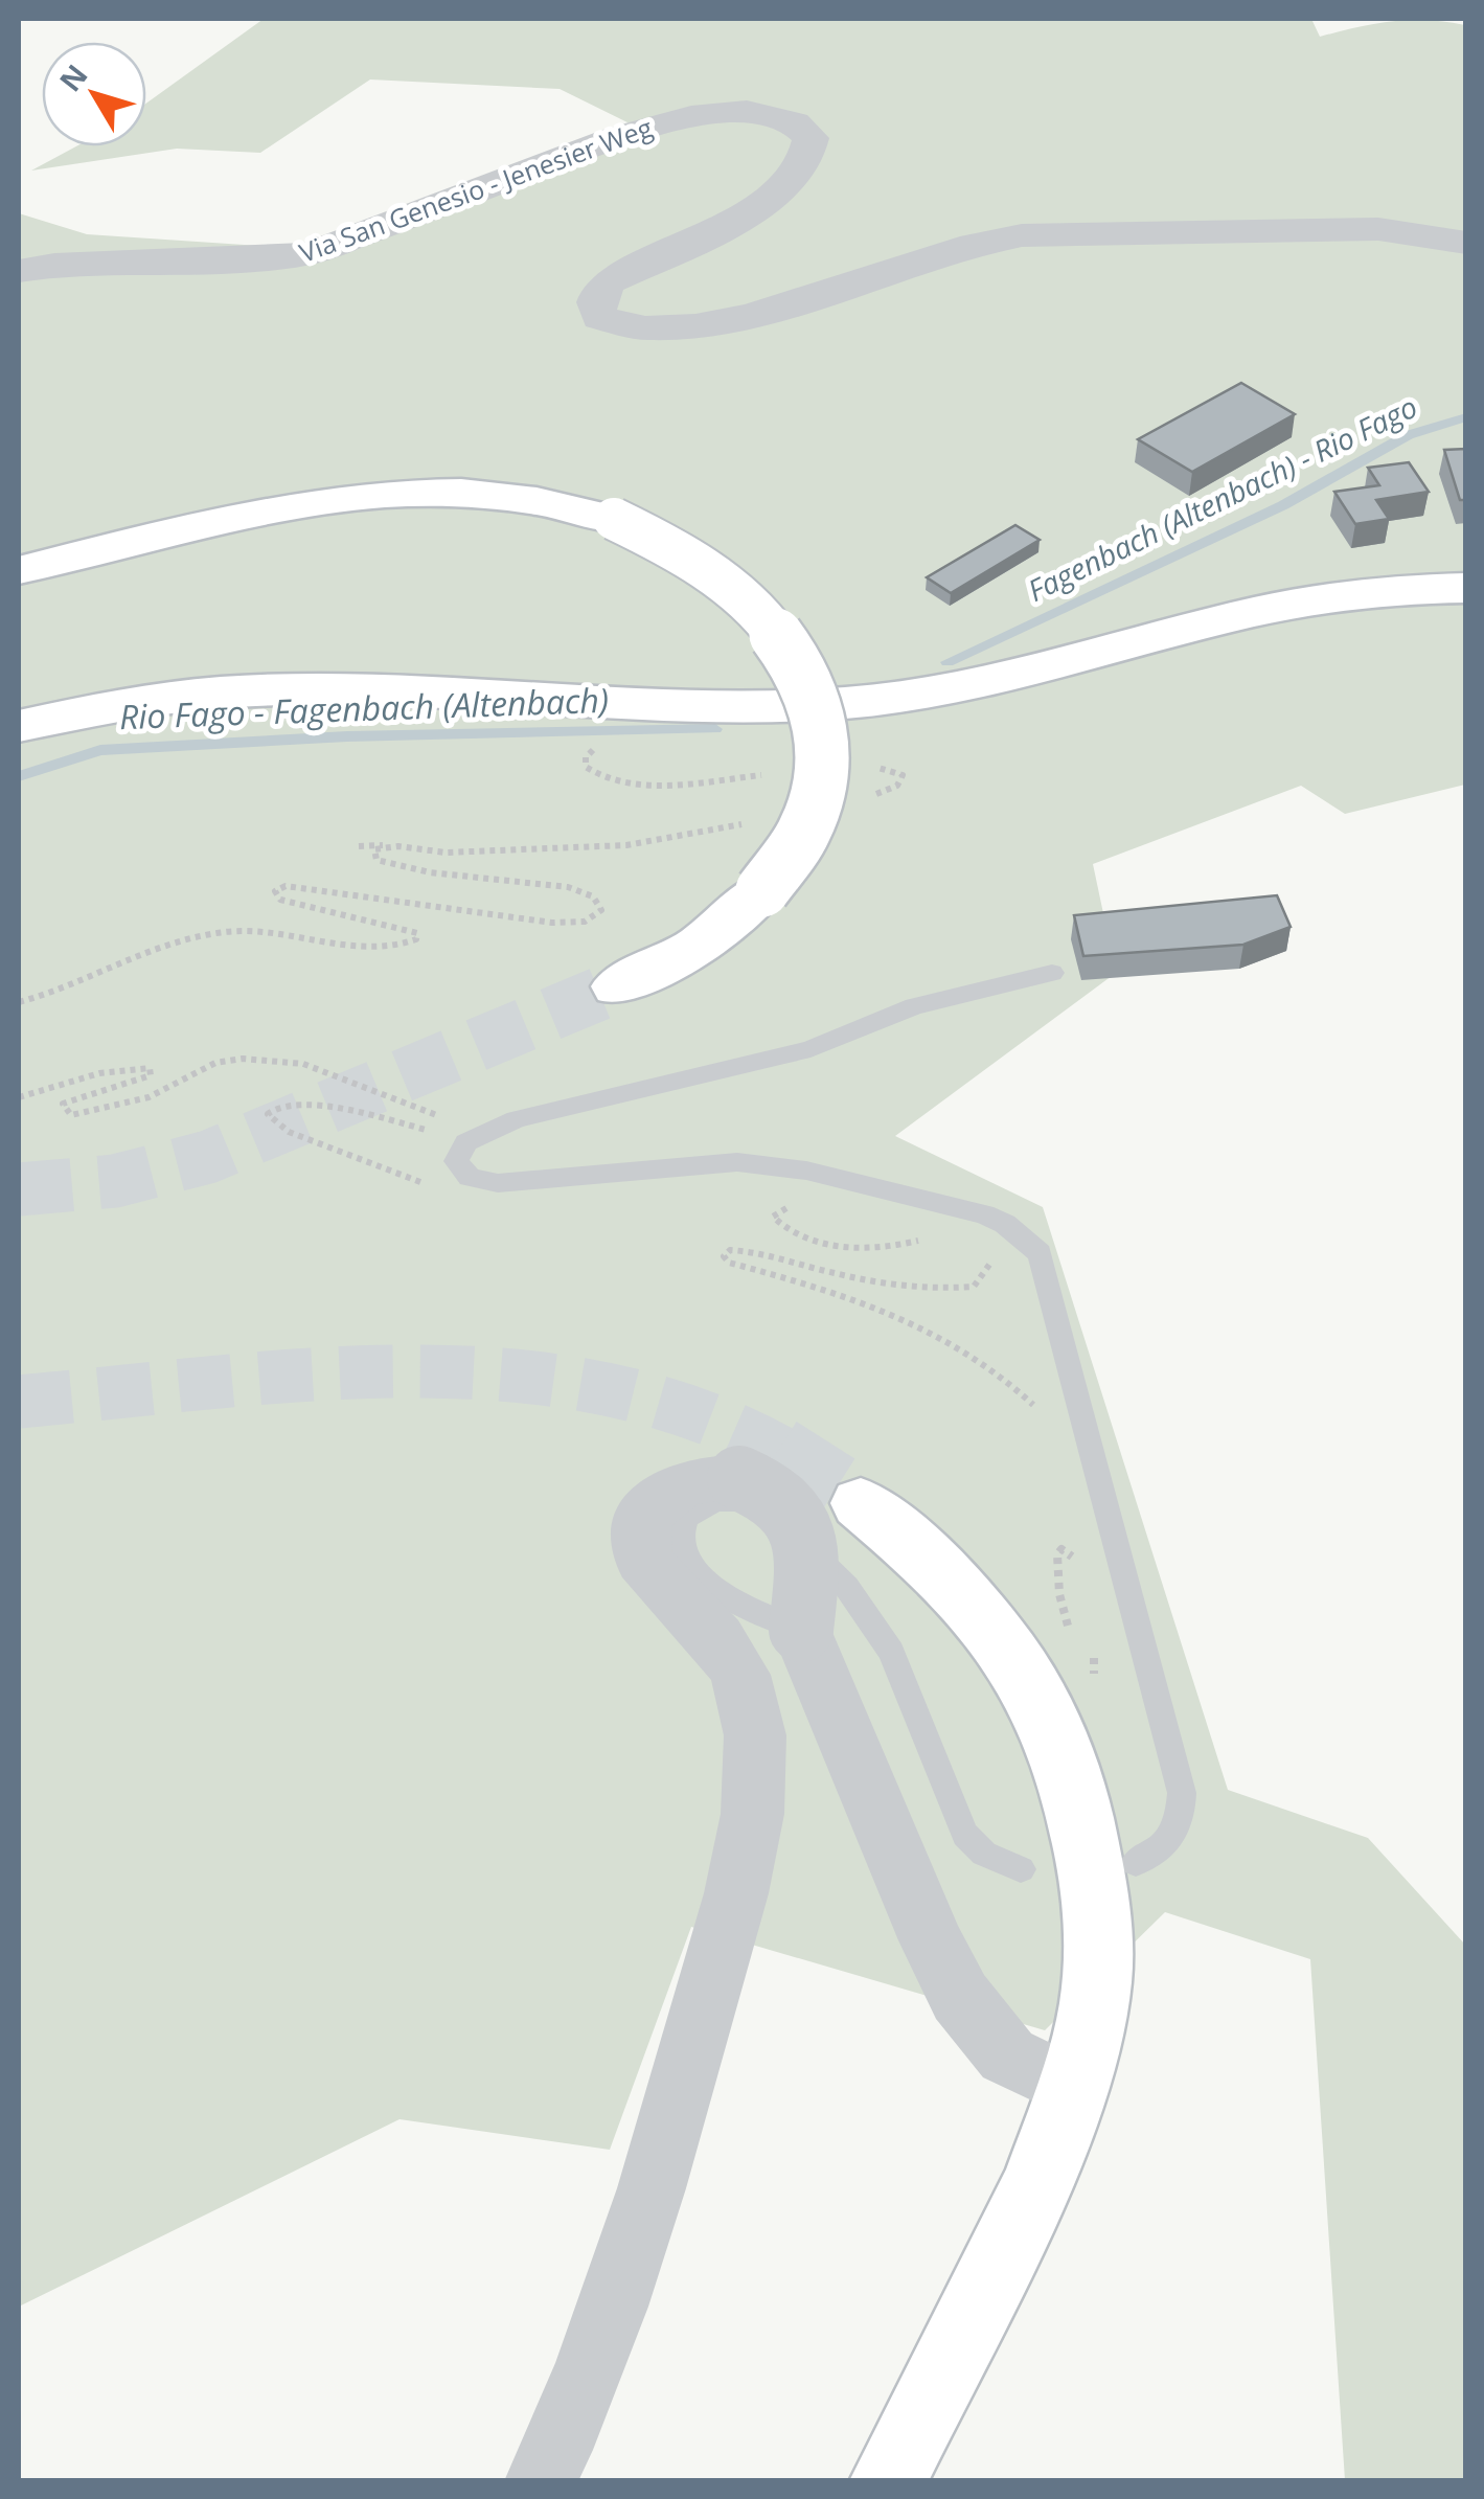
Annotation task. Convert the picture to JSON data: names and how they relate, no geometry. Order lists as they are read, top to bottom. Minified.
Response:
{"streets":{"street":["Via San Genesio - Jenesier Weg"]},"water":["Fagenbach (Altenbach) - Rio Fago","Rio Fago - Fagenbach (Altenbach)"],"north":"top left"}
